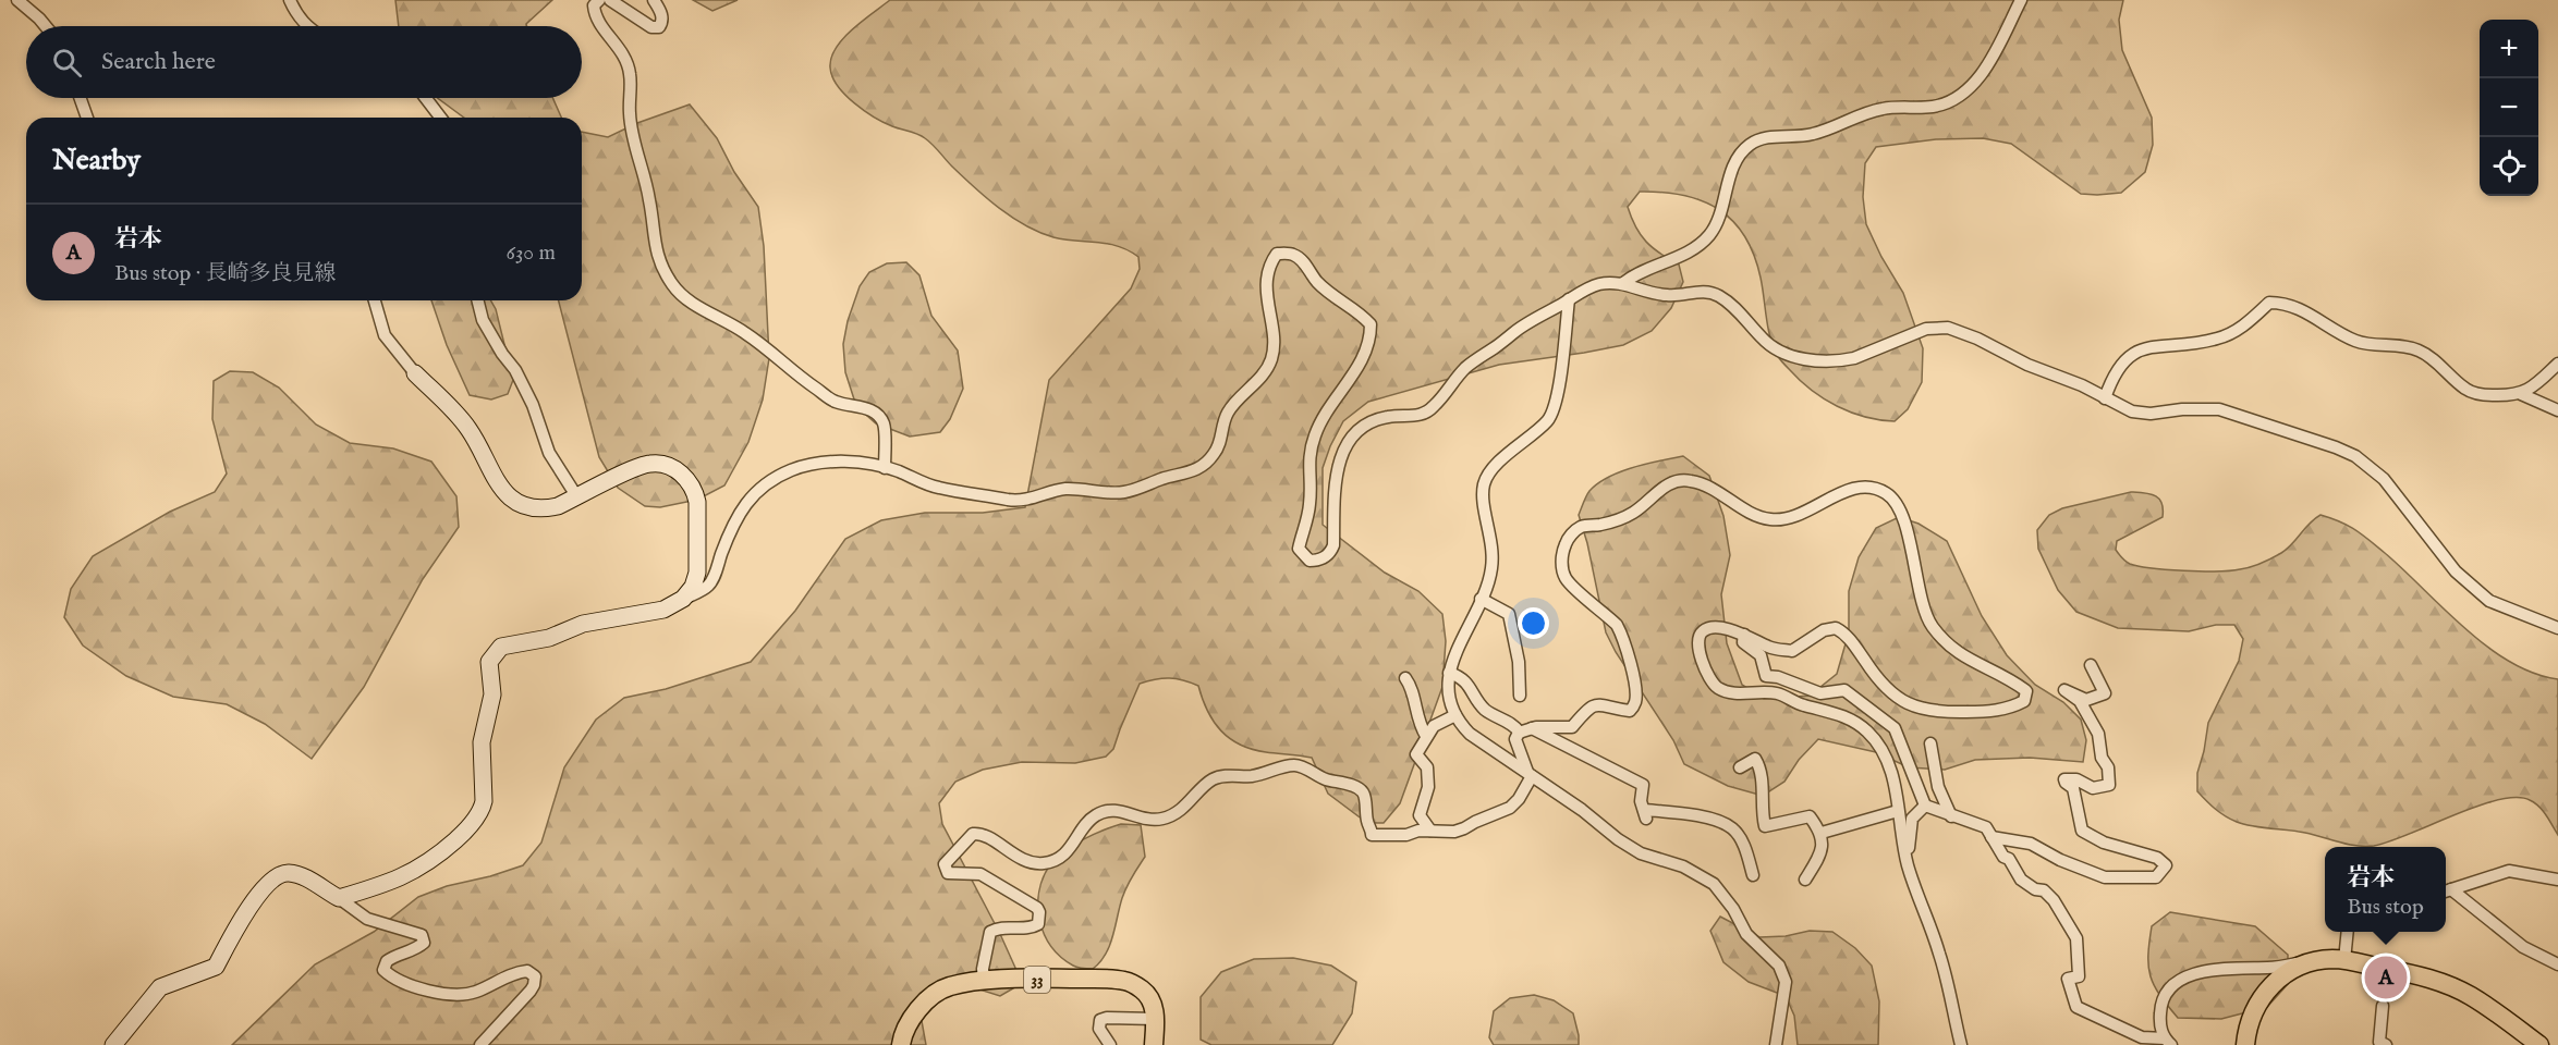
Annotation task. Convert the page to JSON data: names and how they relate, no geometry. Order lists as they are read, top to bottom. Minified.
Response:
{"streets":{"main road":["33"]},"page":{"map_buttons":["+","−"],"search":"Search here","heading":"Nearby","list":[{"mark":"A","name":"岩本","note":"Bus stop · 長崎多良見線","value":"630 m"}],"popup":["岩本","Bus stop"],"pins":"A"}}
